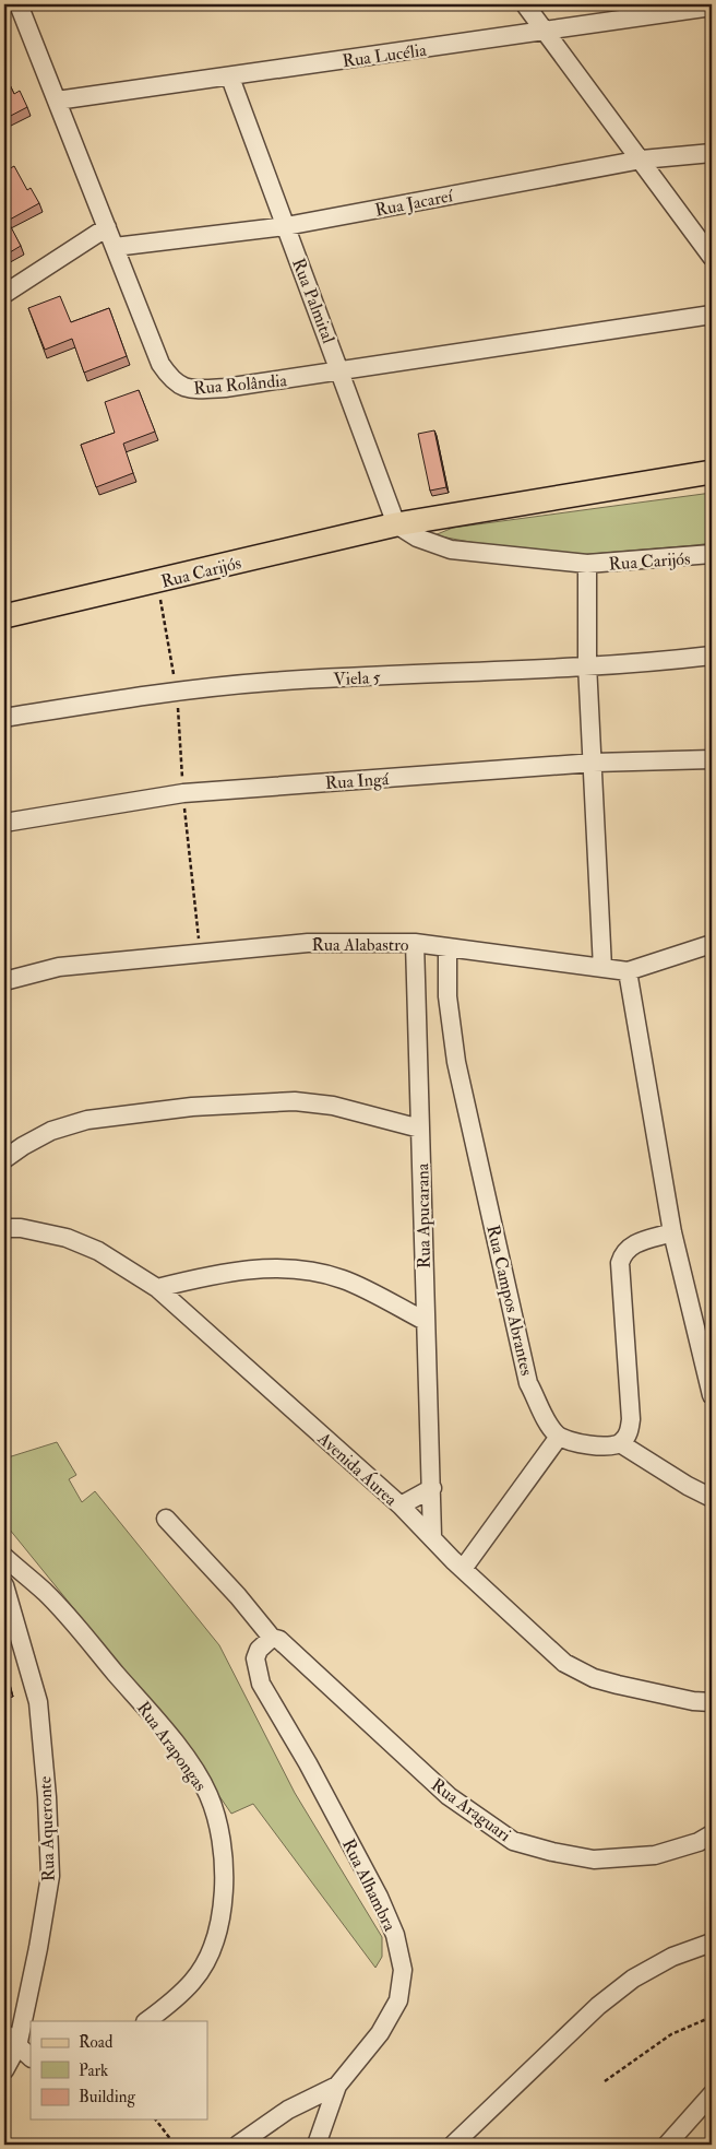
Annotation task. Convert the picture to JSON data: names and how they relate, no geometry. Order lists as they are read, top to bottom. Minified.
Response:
{"streets":{"main road":["Rua Carijós"],"street":["Rua Lucélia","Rua Jacareí","Rua Palmital","Rua Rolândia","Viela 5","Rua Ingá","Rua Alabastro","Rua Apucarana","Rua Campos Abrantes","Avenida Áurea","Rua Arapongas","Rua Araguari","Rua Aqueronte","Rua Alhambra"]},"crossings":[["Rua Lucélia","Rua Palmital"],["Rua Lucélia","Rua Rolândia"],["Rua Jacareí","Rua Palmital"],["Rua Jacareí","Rua Rolândia"],["Rua Palmital","Rua Rolândia"],["Rua Palmital","Rua Carijós"],["Rua Alabastro","Rua Apucarana"],["Rua Alabastro","Rua Campos Abrantes"],["Rua Apucarana","Avenida Áurea"],["Rua Araguari","Rua Alhambra"]],"legend":["Road","Park","Building"]}
